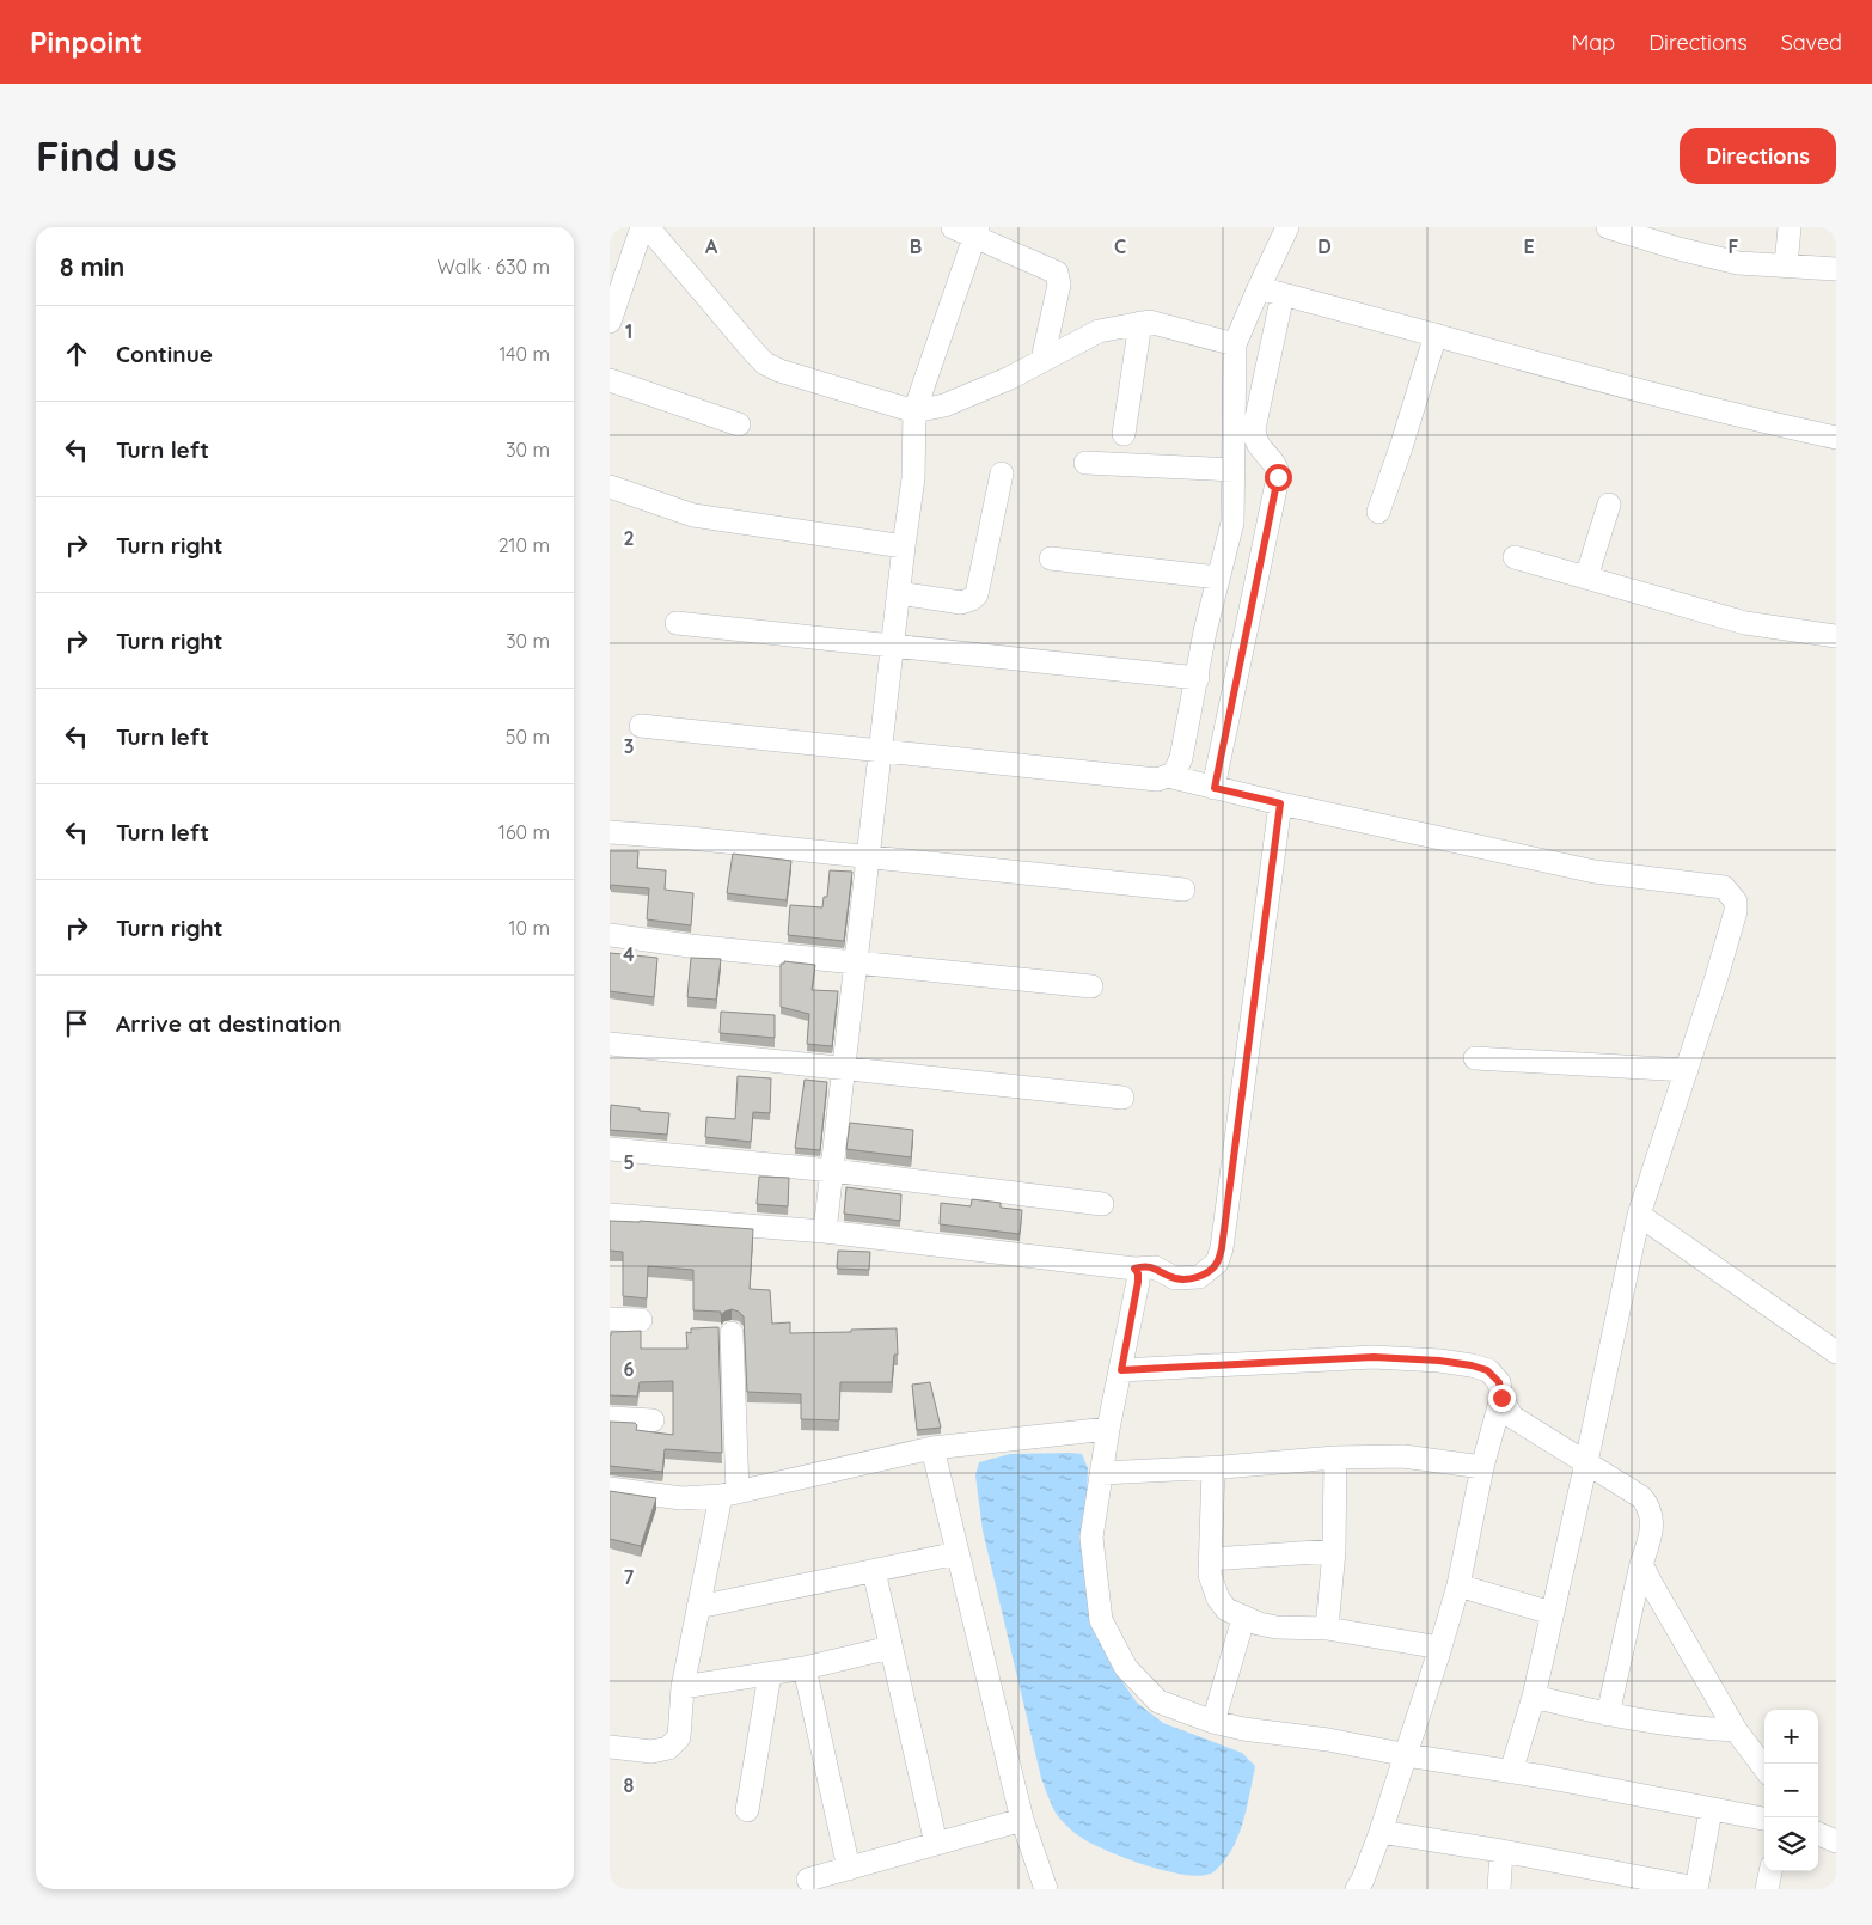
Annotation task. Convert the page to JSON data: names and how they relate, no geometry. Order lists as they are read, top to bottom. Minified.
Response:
{"page":{"header":"Pinpoint","nav":["Map","Directions","Saved"],"buttons":"Directions","title":"Find us","heading":["8 min","Walk · 630 m"],"list":[["Continue","140 m"],["Turn left","30 m"],["Turn right","210 m"],["Turn right","30 m"],["Turn left","50 m"],["Turn left","160 m"],["Turn right","10 m"],"Arrive at destination"],"map_buttons":["+","−"]},"grid":{"columns":["A","B","C","D","E","F"],"rows":["1","2","3","4","5","6","7","8"]}}
